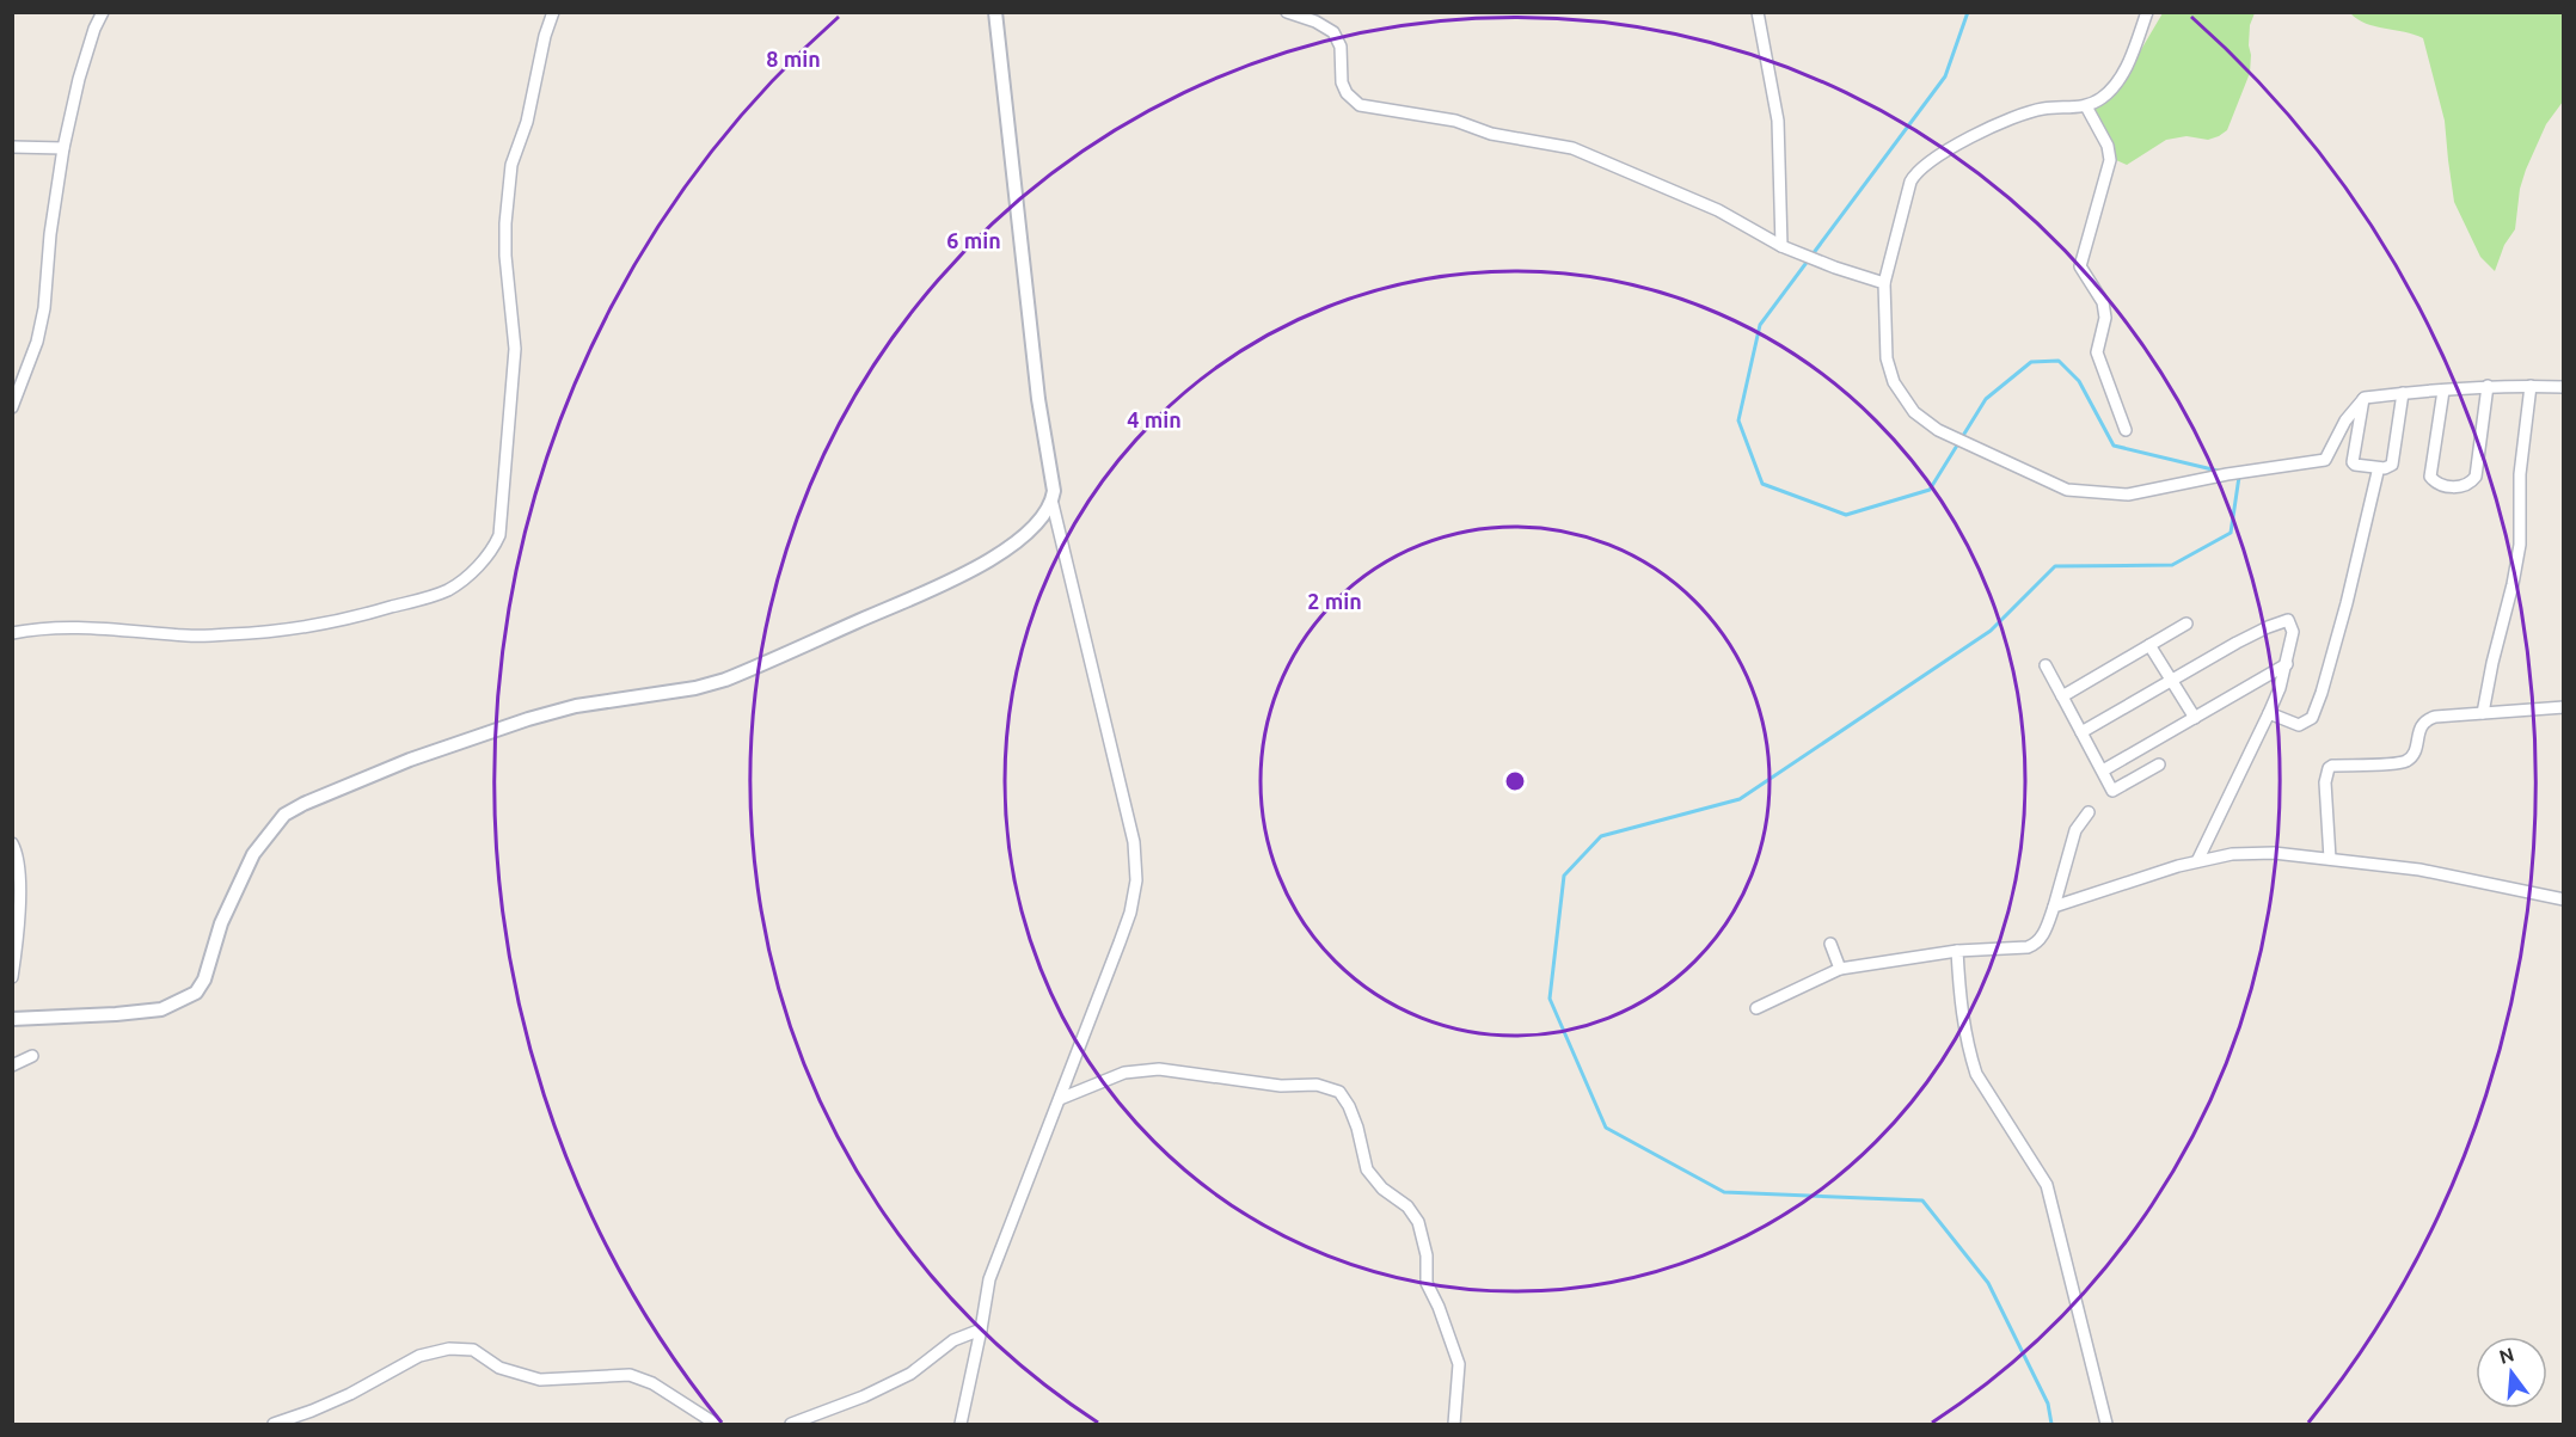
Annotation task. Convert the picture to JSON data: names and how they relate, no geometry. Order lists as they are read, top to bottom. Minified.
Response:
{"north":"top","rings":["8 min","6 min","4 min","2 min"]}
